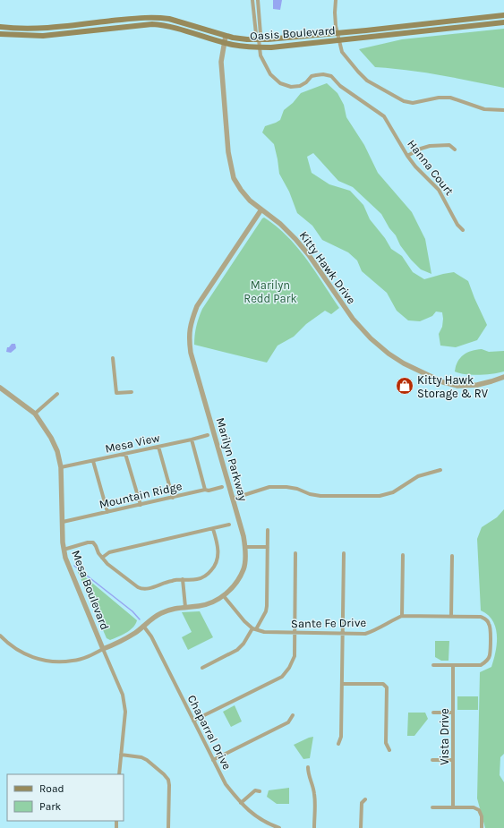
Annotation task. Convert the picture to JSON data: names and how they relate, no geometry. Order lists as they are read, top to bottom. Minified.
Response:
{"streets":{"main road":["Oasis Boulevard"],"street":["Hanna Court","Kitty Hawk Drive","Mesa View","Marilyn Parkway","Mountain Ridge","Mesa Boulevard","Sante Fe Drive","Chaparral Drive","Vista Drive"]},"crossings":[["Oasis Boulevard","Hanna Court"],["Oasis Boulevard","Kitty Hawk Drive"],["Kitty Hawk Drive","Marilyn Parkway"],["Mesa View","Mesa Boulevard"],["Marilyn Parkway","Mesa Boulevard"],["Marilyn Parkway","Chaparral Drive"],["Mountain Ridge","Mesa Boulevard"],["Sante Fe Drive","Vista Drive"]],"parks":["Marilyn Redd Park"],"places":{"shop":["Kitty Hawk Storage & RV"]},"legend":["Road","Park"]}
